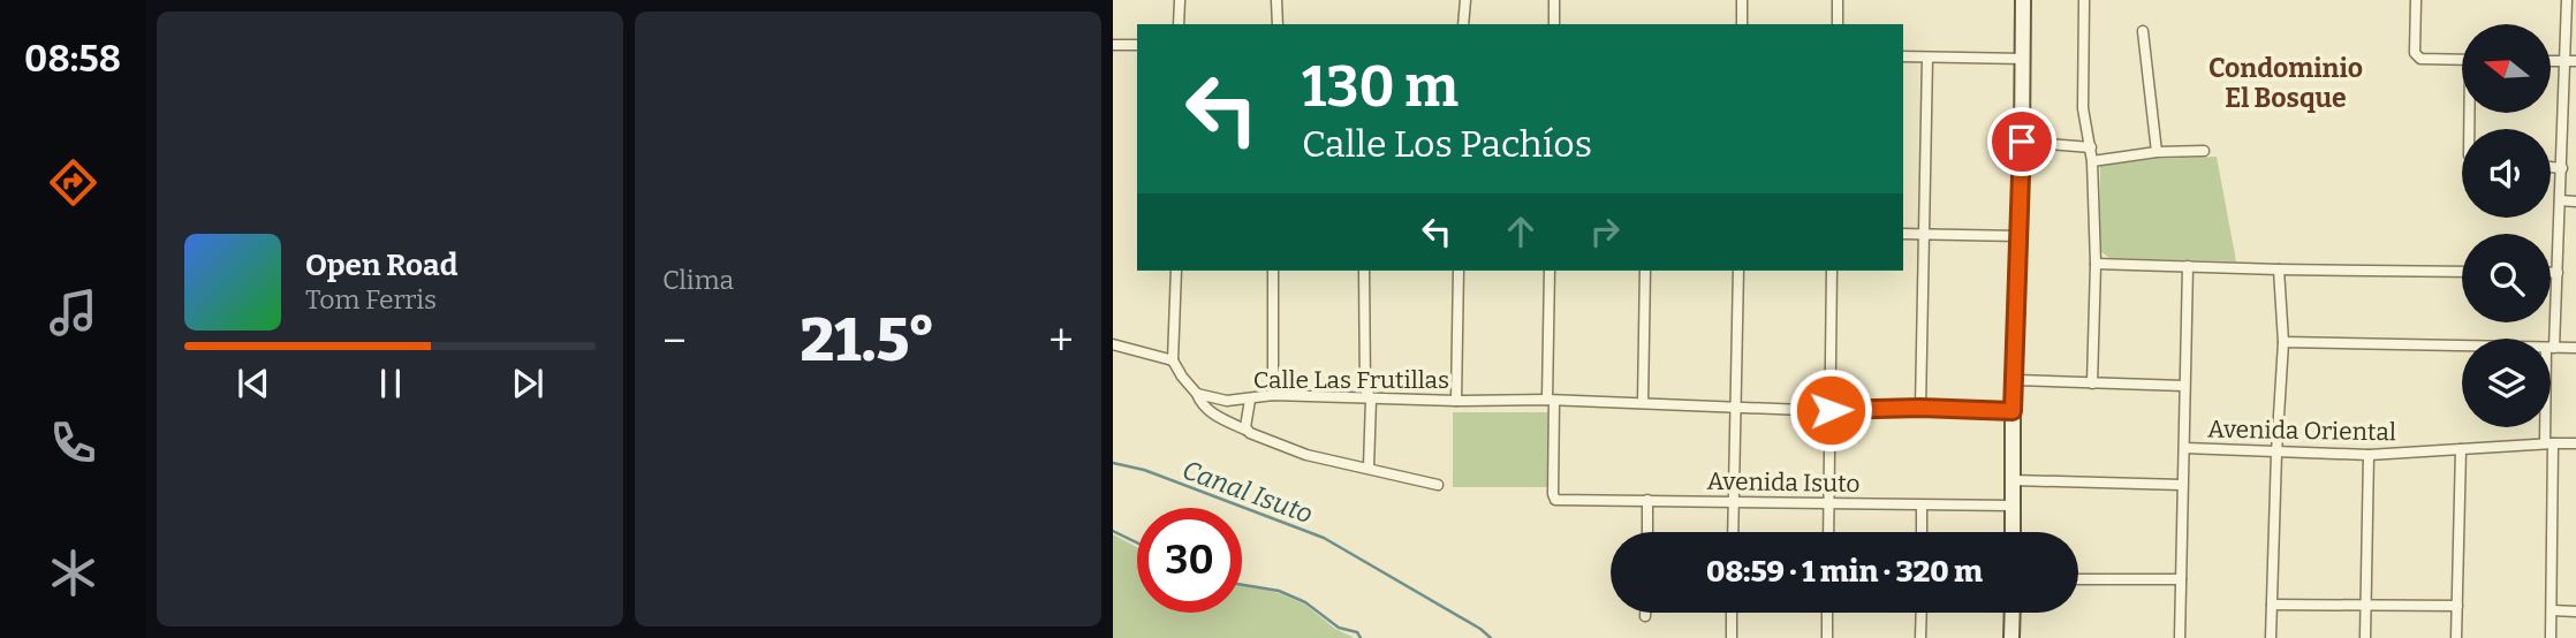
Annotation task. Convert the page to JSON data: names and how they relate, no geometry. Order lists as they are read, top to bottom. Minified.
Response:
{"streets":{"street":["Calle Las Frutillas","Avenida Oriental","Avenida Isuto"]},"crossings":[["Calle Las Frutillas","Avenida Isuto"]],"districts":["Condominio El Bosque"],"water":["Canal Isuto"],"north":"left","page":{"tabs":"08:58","tile":"Clima","turn":["130 m","Calle Los Pachíos"],"song":["Open Road","Tom Ferris"],"heat":["−","21.5°","+"],"limit":"30","trip":"08:59 · 1 min · 320 m"}}
